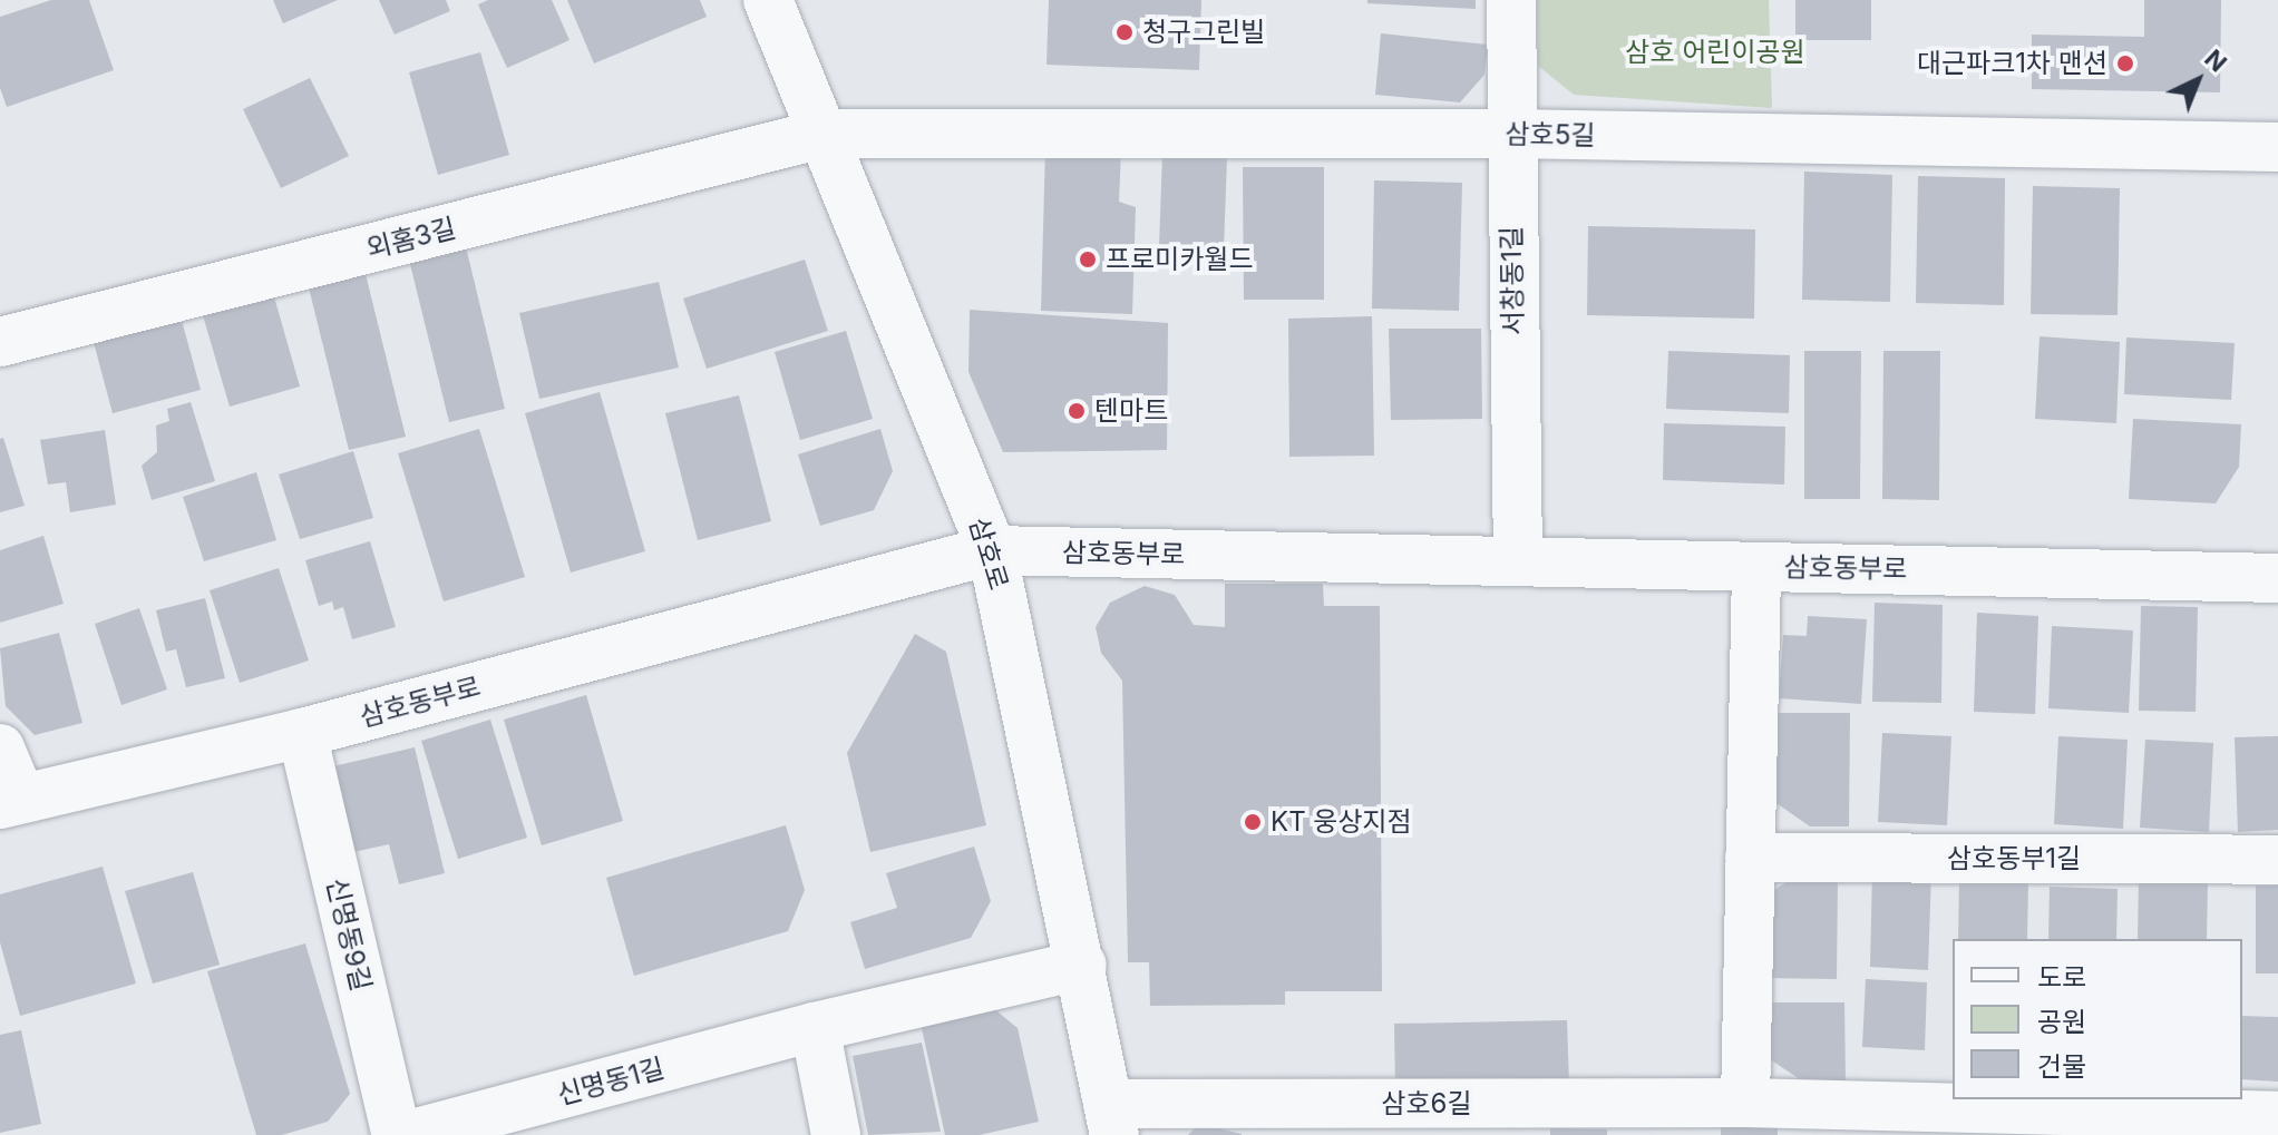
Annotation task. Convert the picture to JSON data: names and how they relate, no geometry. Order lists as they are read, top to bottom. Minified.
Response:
{"streets":{"street":["삼호5길","외홈3길","서창동1길","삼호로","삼호동부로","삼호동부1길","신명동9길","신명동1길","삼호6길"]},"crossings":[["삼호5길","외홈3길"],["삼호5길","서창동1길"],["삼호5길","삼호로"],["외홈3길","삼호로"],["서창동1길","삼호동부로"],["삼호로","삼호동부로"],["삼호로","신명동1길"],["삼호로","삼호6길"],["삼호동부로","신명동9길"]],"parks":["삼호 어린이공원"],"places":["청구그린빌","대근파크1차 맨션","프로미카월드","텐마트","KT 웅상지점"],"legend":["도로","공원","건물"],"north":"top right"}
